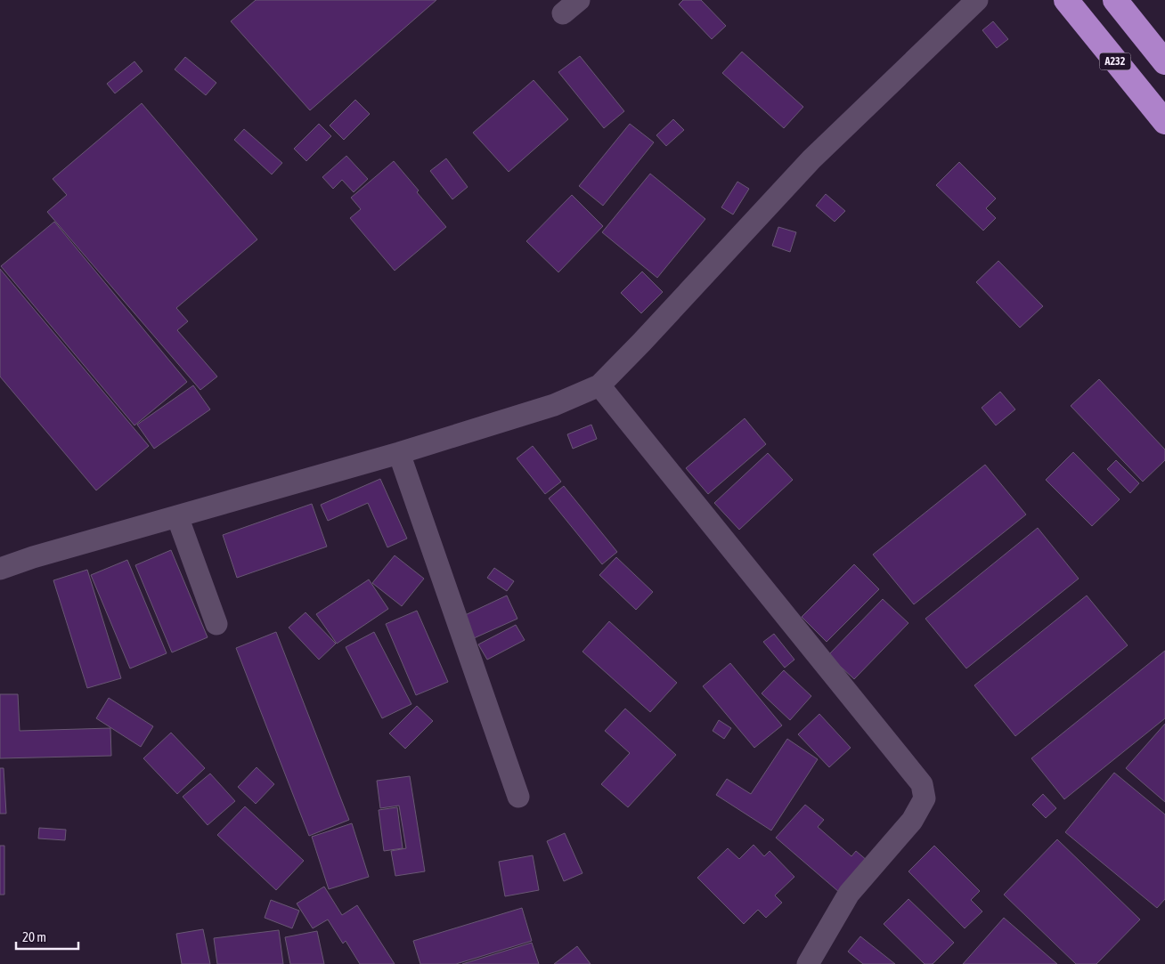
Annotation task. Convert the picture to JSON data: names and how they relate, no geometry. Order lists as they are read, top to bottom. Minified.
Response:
{"streets":{"highway":["A232"]},"scale_bar":"20 m"}
